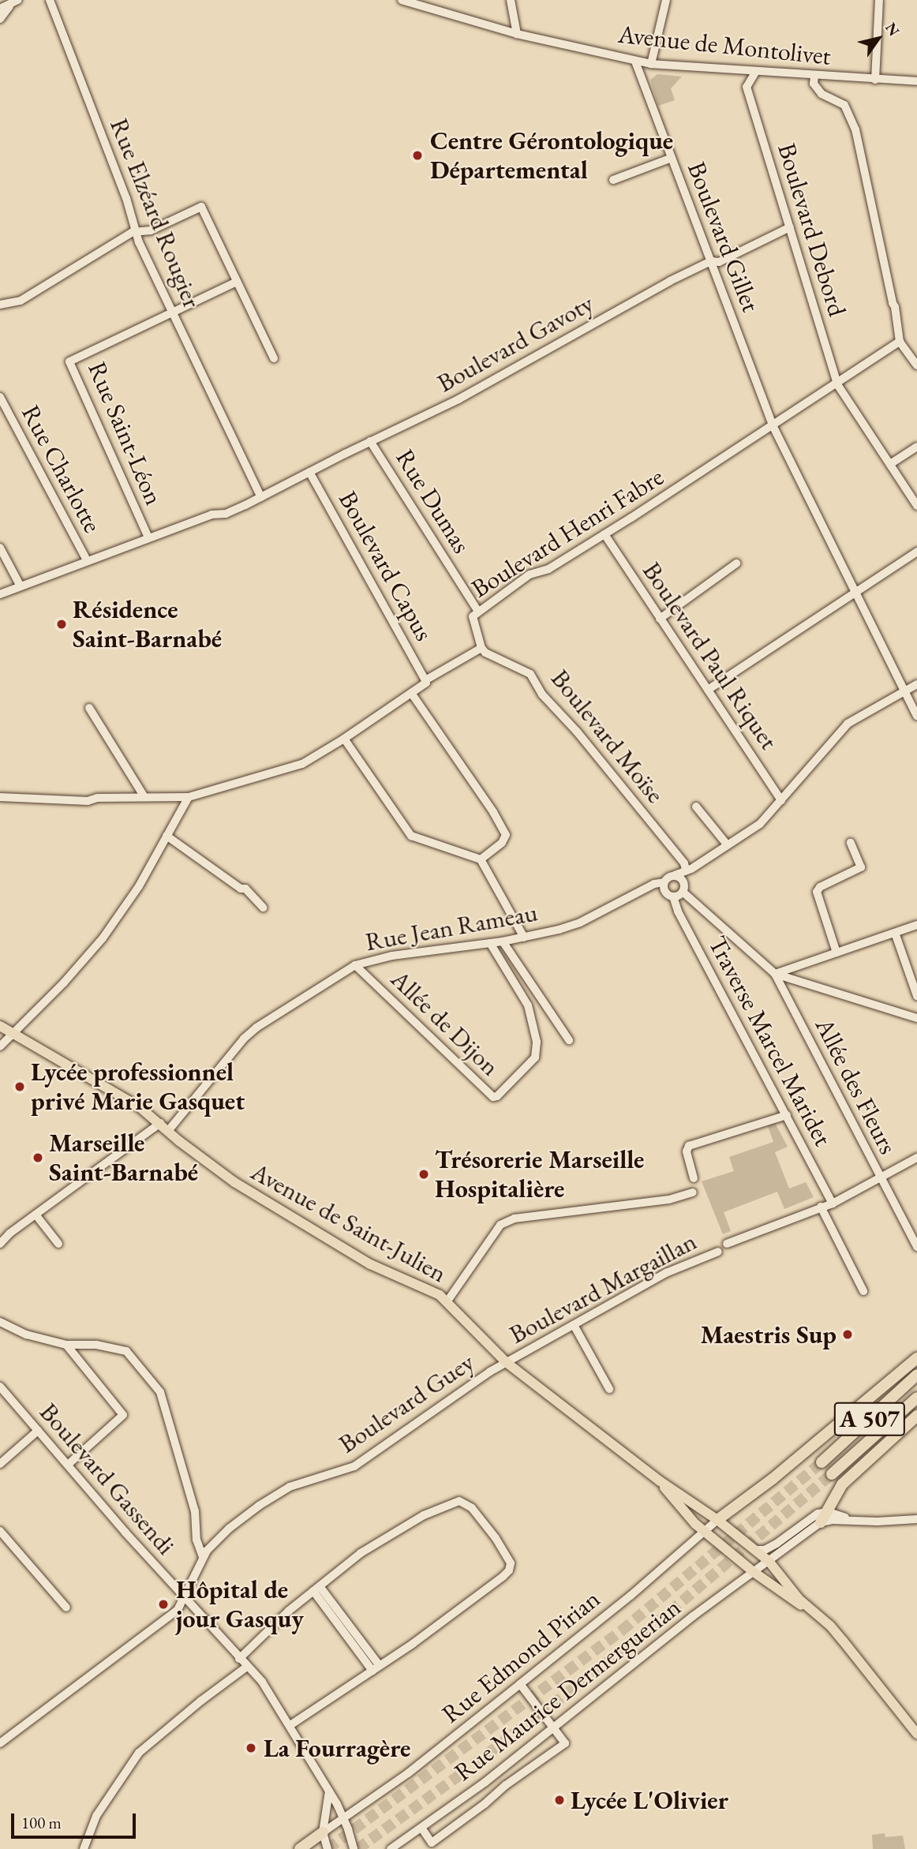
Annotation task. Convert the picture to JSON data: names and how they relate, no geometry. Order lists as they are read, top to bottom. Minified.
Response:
{"streets":{"highway":["A 507"],"main road":["Avenue de Saint-Julien"],"street":["Avenue de Montolivet","Rue Elzéard Rougier","Boulevard Debord","Boulevard Gillet","Boulevard Gavoty","Rue Saint-Léon","Rue Charlotte","Rue Dumas","Boulevard Henri Fabre","Boulevard Capus","Boulevard Paul Riquet","Boulevard Moïse","Rue Jean Rameau","Allée de Dijon","Traverse Marcel Maridet","Allée des Fleurs","Boulevard Margaillan","Boulevard Guey","Boulevard Gassendi","Rue Edmond Pirian","Rue Maurice Dermerguerian"]},"crossings":[["Avenue de Montolivet","Boulevard Debord"],["Avenue de Montolivet","Boulevard Gillet"],["Rue Elzéard Rougier","Boulevard Gavoty"],["Rue Elzéard Rougier","Rue Saint-Léon"],["Boulevard Debord","Boulevard Gavoty"],["Boulevard Debord","Boulevard Henri Fabre"],["Boulevard Gillet","Boulevard Gavoty"],["Boulevard Gillet","Boulevard Henri Fabre"],["Boulevard Gavoty","Rue Saint-Léon"],["Boulevard Gavoty","Rue Charlotte"],["Boulevard Gavoty","Rue Dumas"],["Boulevard Gavoty","Boulevard Capus"],["Rue Dumas","Boulevard Henri Fabre"],["Boulevard Henri Fabre","Boulevard Paul Riquet"],["Boulevard Henri Fabre","Boulevard Moïse"],["Rue Jean Rameau","Allée de Dijon"],["Rue Jean Rameau","Traverse Marcel Maridet"],["Rue Jean Rameau","Avenue de Saint-Julien"],["Avenue de Saint-Julien","Boulevard Margaillan"],["Avenue de Saint-Julien","Boulevard Guey"],["Avenue de Saint-Julien","Rue Edmond Pirian"],["Avenue de Saint-Julien","Rue Maurice Dermerguerian"],["Boulevard Margaillan","Boulevard Guey"],["Boulevard Guey","Boulevard Gassendi"],["Boulevard Gassendi","Rue Edmond Pirian"]],"places":["Centre Gérontologique Départemental","Résidence Saint-Barnabé","Lycée professionnel privé Marie Gasquet","Marseille Saint-Barnabé","Trésorerie Marseille Hospitalière","Maestris Sup","Hôpital de jour Gasquy","La Fourragère","Lycée L'Olivier"],"scale_bar":"100 m","north":"top right"}
